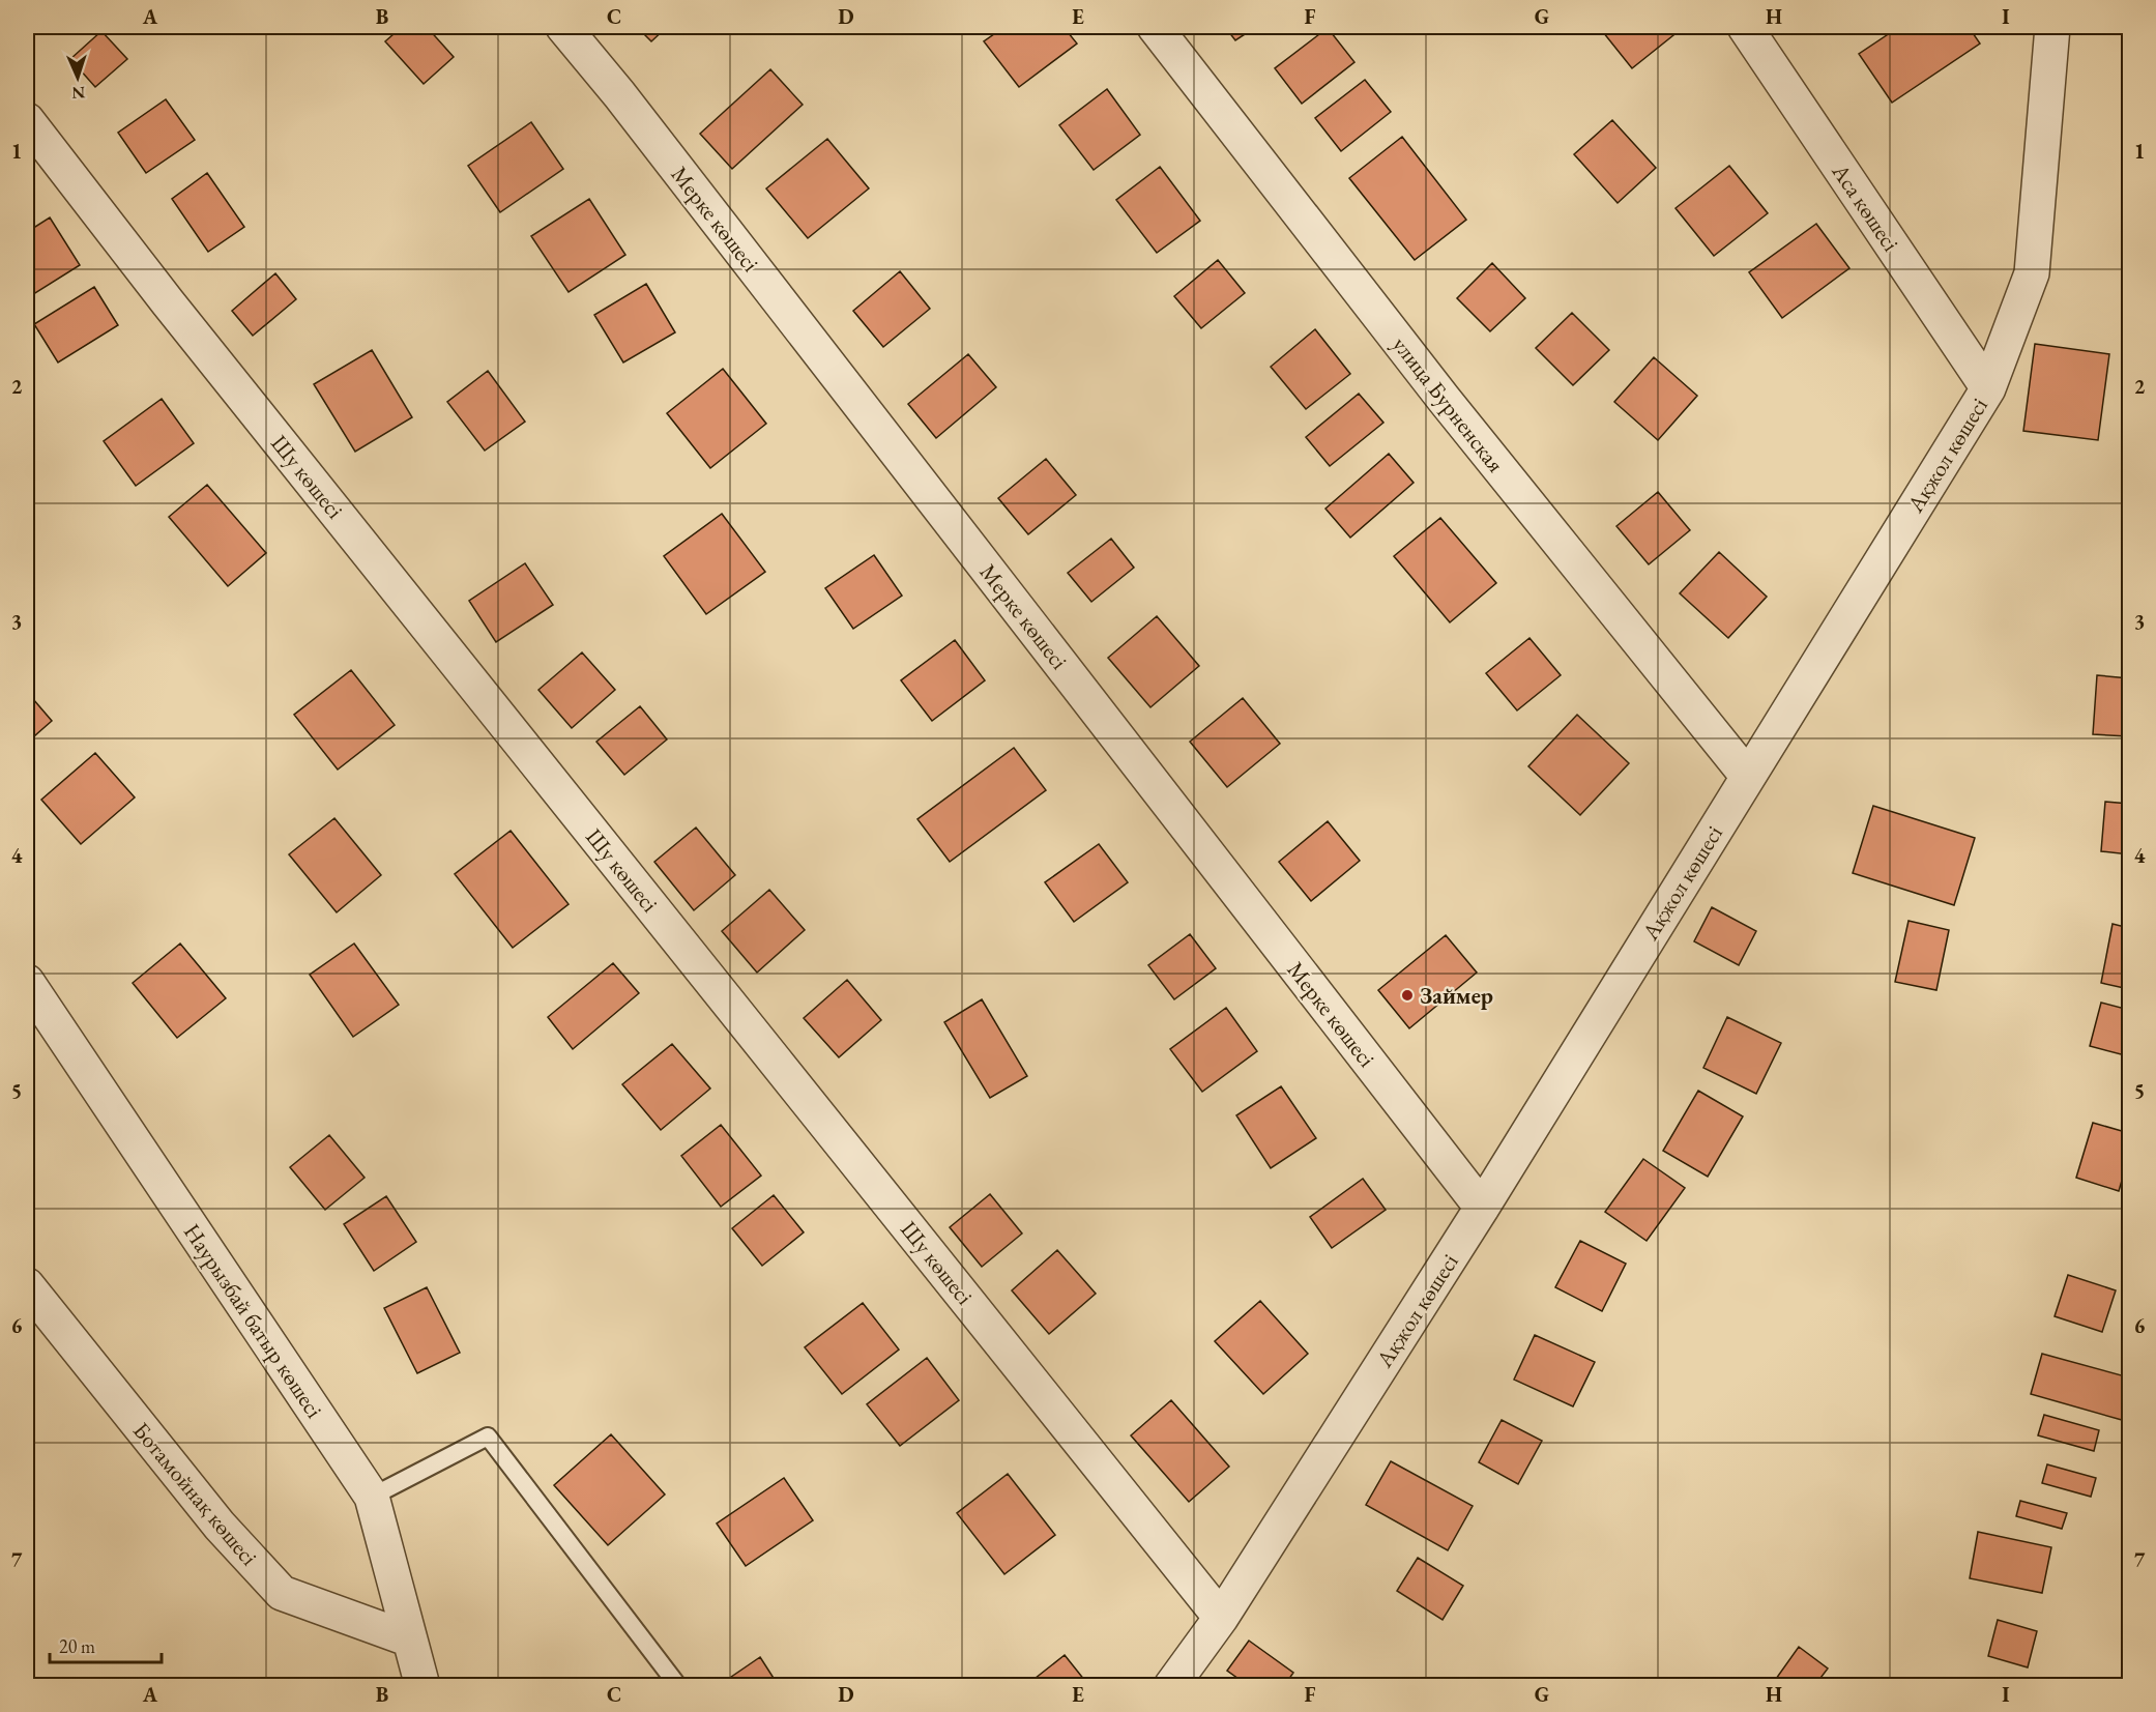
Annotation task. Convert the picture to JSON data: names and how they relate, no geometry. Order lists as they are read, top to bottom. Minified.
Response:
{"streets":{"street":["Аса көшесі","Мерке көшесі","улица Бурненская","Ақжол көшесі","Шу көшесі","Наурызбай батыр көшесі","Ботамойнақ көшесі"]},"crossings":[["Аса көшесі","Ақжол көшесі"],["Мерке көшесі","Ақжол көшесі"],["улица Бурненская","Ақжол көшесі"],["Ақжол көшесі","Шу көшесі"],["Наурызбай батыр көшесі","Ботамойнақ көшесі"]],"places":["Займер"],"scale_bar":"20 m","north":"bottom","grid":{"columns":["A","B","C","D","E","F","G","H","I"],"rows":["1","2","3","4","5","6","7"]}}
